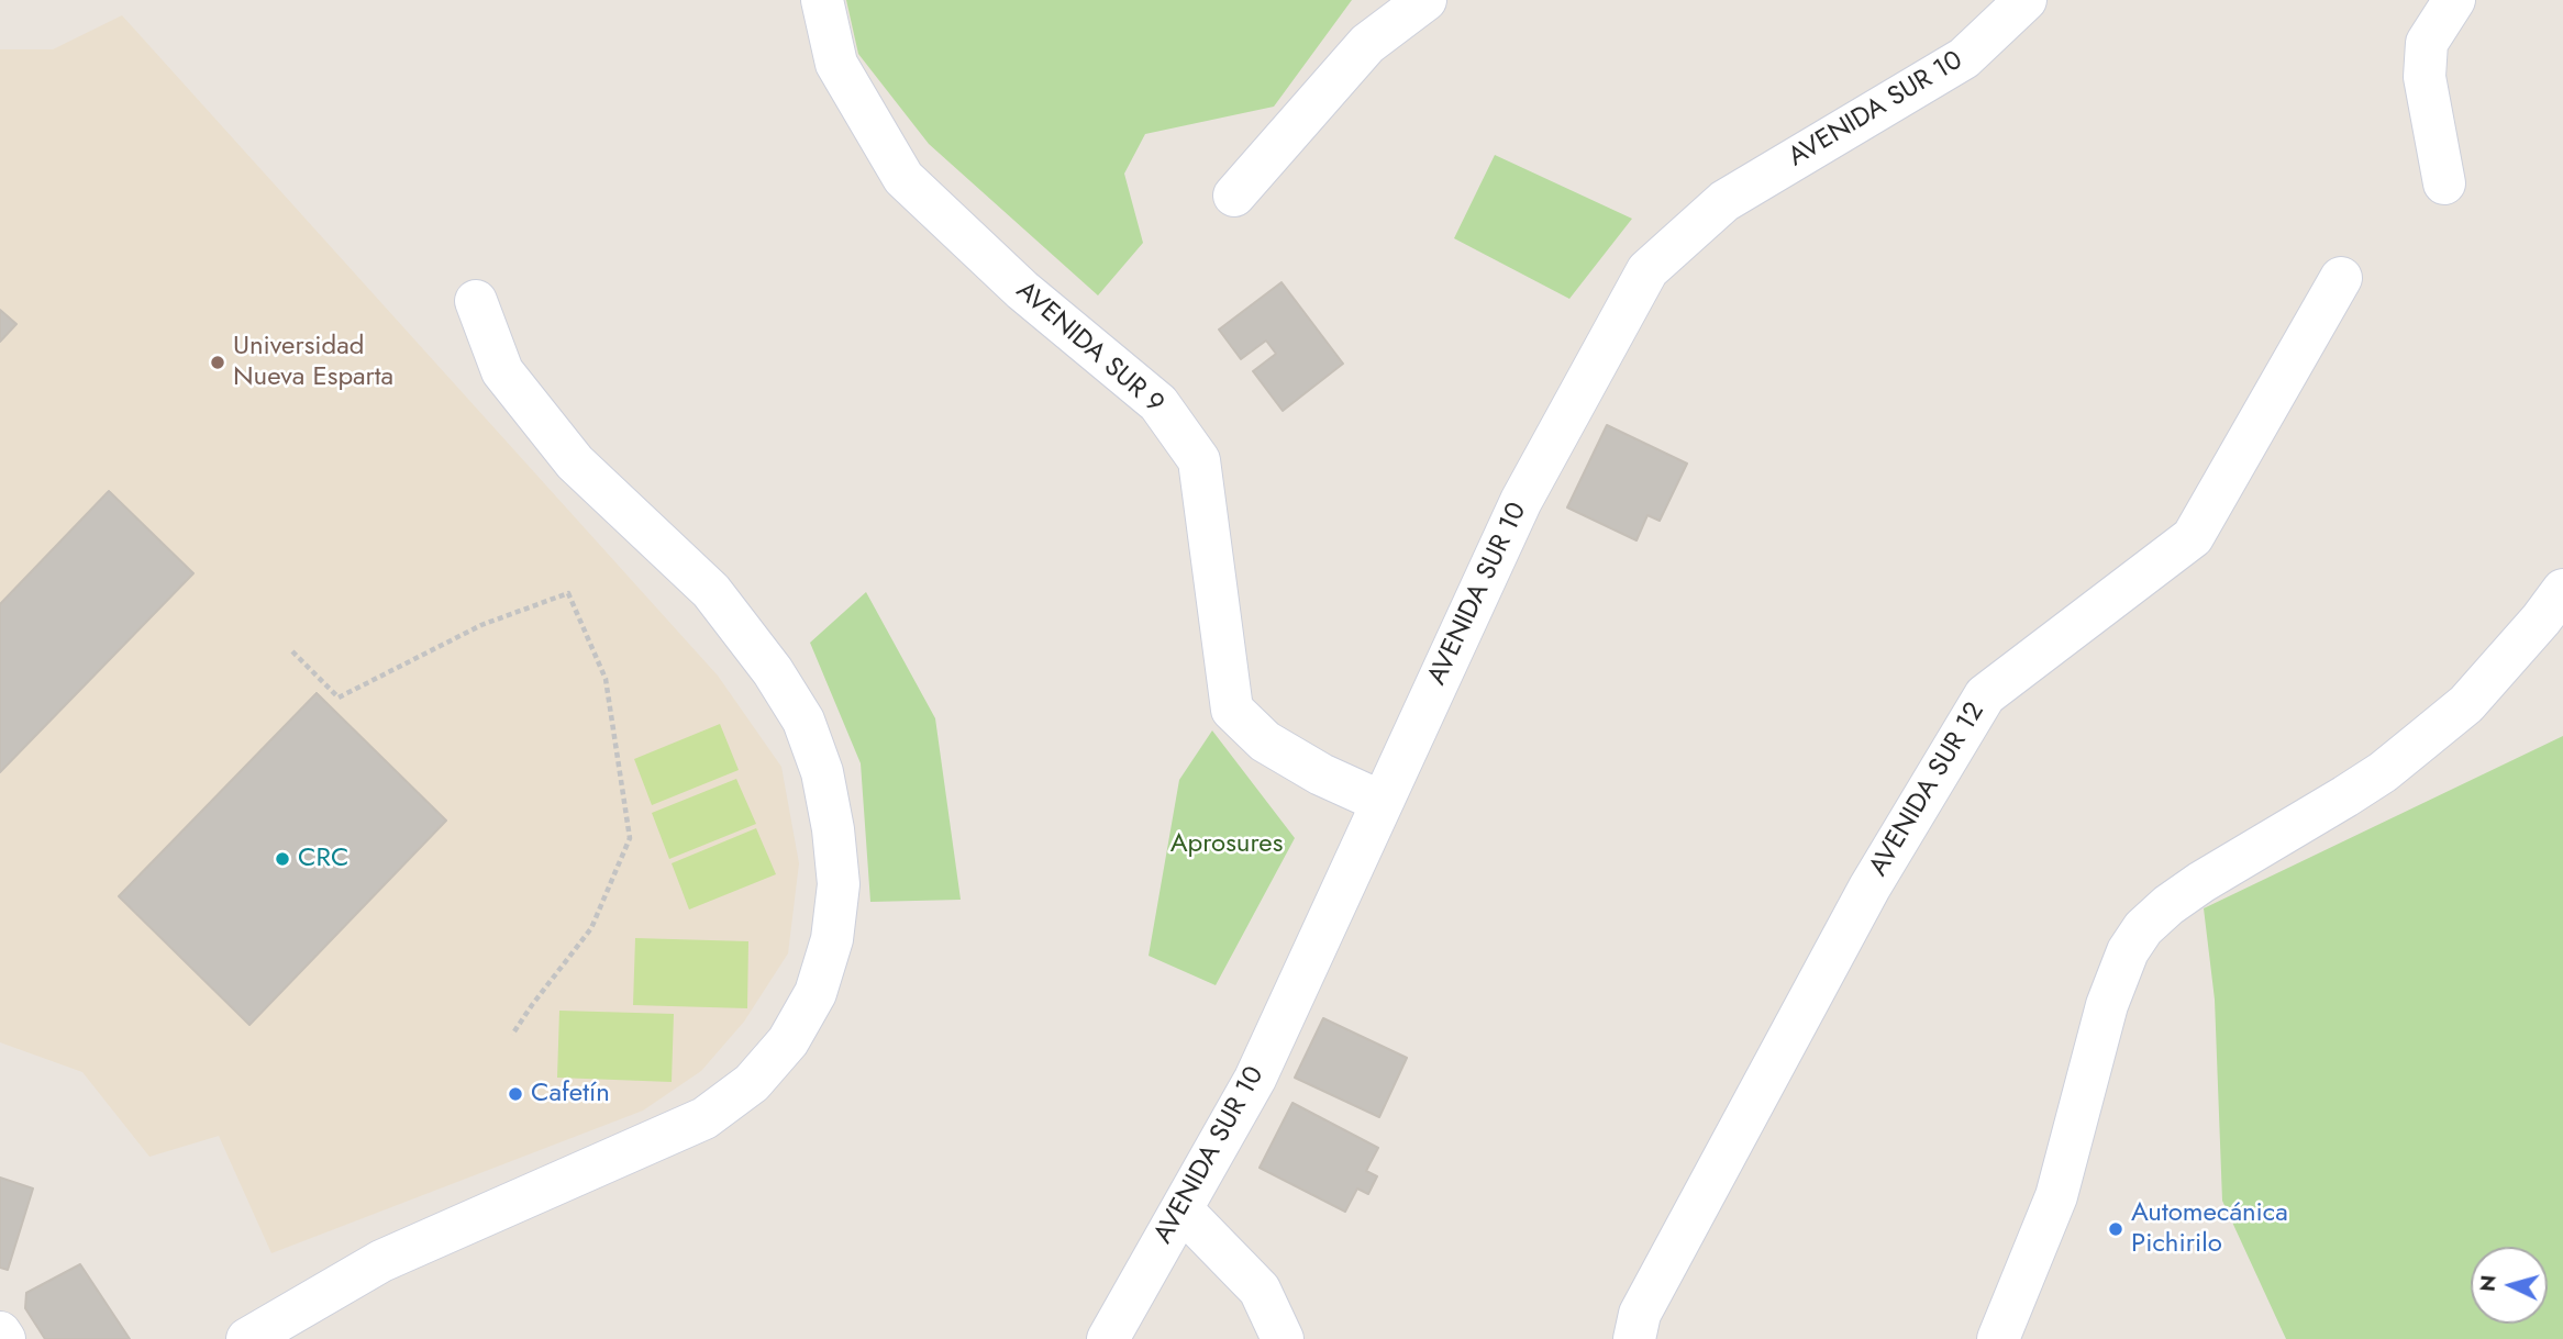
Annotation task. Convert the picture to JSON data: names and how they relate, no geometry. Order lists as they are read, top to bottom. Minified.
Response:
{"streets":{"street":["AVENIDA SUR 10","AVENIDA SUR 9","AVENIDA SUR 12"]},"crossings":[["AVENIDA SUR 10","AVENIDA SUR 9"]],"parks":["Aprosures"],"places":["Universidad Nueva Esparta","CRC","Cafetín","Automecánica Pichirilo"],"north":"left"}
